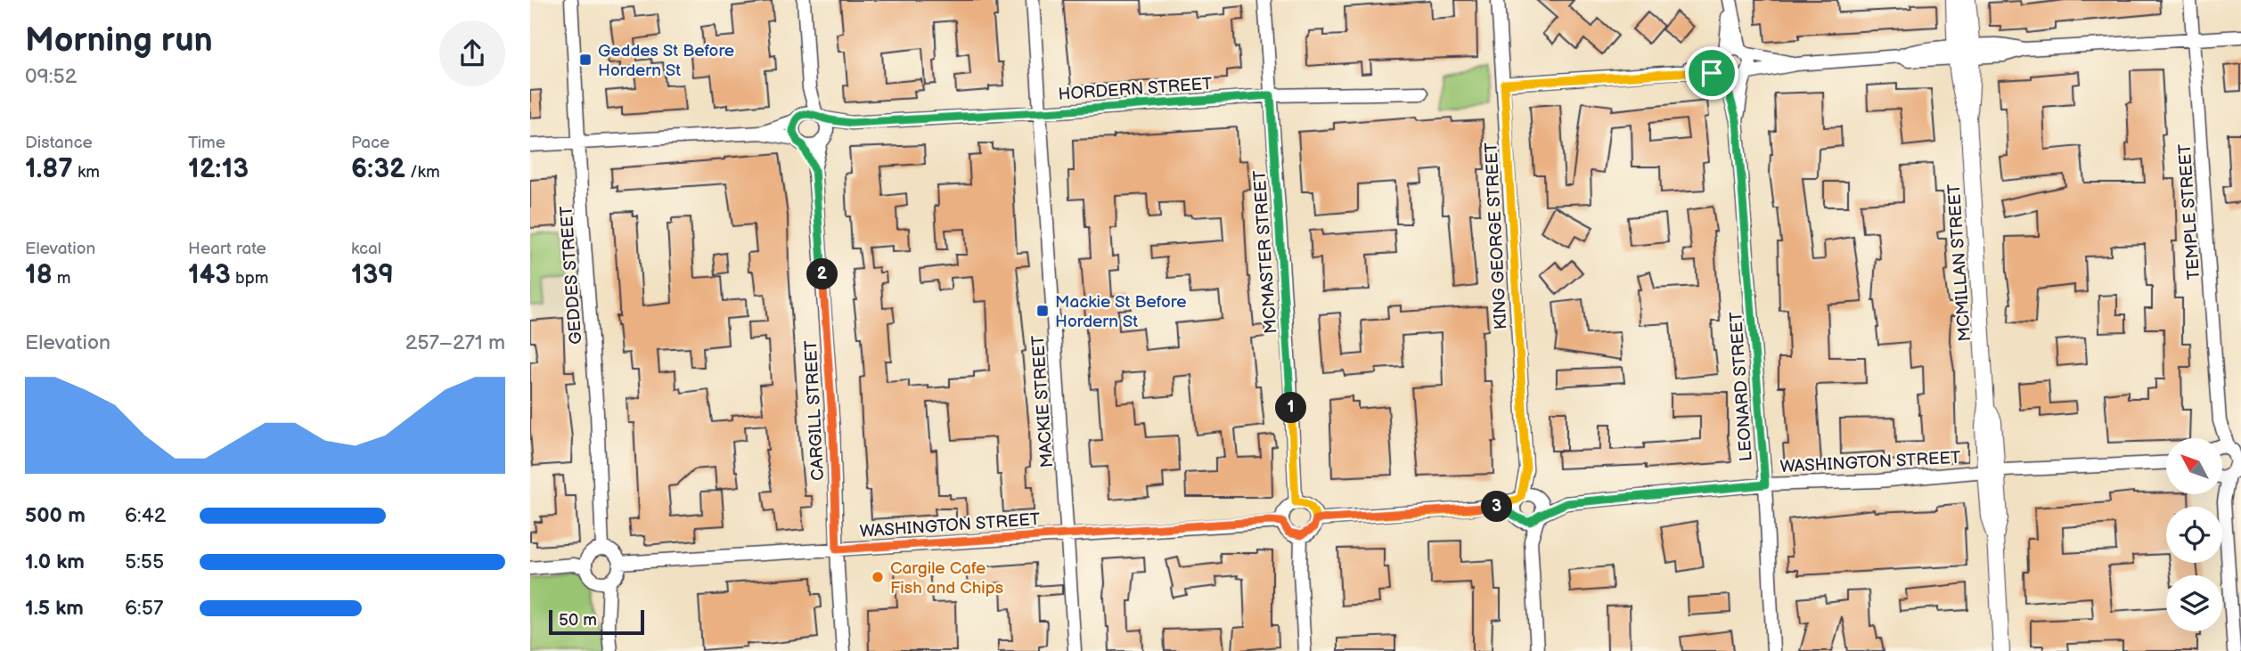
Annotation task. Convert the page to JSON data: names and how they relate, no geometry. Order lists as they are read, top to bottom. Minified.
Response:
{"streets":{"main road":["MCMILLAN STREET"],"street":["HORDERN STREET","TEMPLE STREET","KING GEORGE STREET","MCMASTER STREET","GEDDES STREET","LEONARD STREET","MACKIE STREET","CARGILL STREET","WASHINGTON STREET"]},"crossings":[["HORDERN STREET","MCMASTER STREET"],["HORDERN STREET","MACKIE STREET"],["HORDERN STREET","CARGILL STREET"],["KING GEORGE STREET","WASHINGTON STREET"],["MCMASTER STREET","WASHINGTON STREET"],["MCMILLAN STREET","WASHINGTON STREET"],["GEDDES STREET","WASHINGTON STREET"],["LEONARD STREET","WASHINGTON STREET"],["MACKIE STREET","WASHINGTON STREET"],["CARGILL STREET","WASHINGTON STREET"]],"places":{"transit":["Geddes St Before Hordern St","Mackie St Before Hordern St"],"other":["Cargile Cafe Fish and Chips"]},"scale_bar":"50 m","north":"top left","page":{"heading":["Morning run","09:52"],"stats":[["Distance","1.87 km"],["Time","12:13"],["Pace","6:32 /km"],["Elevation","18 m"],["Heart rate","143 bpm"],["kcal","139"]],"pins":["2","1","3"],"chart":["Elevation","257–271 m"],"list":[{"name":"500 m","note":"6:42"},{"name":"1.0 km","note":"5:55"},{"name":"1.5 km","note":"6:57"}],"scale":"50 m"}}
